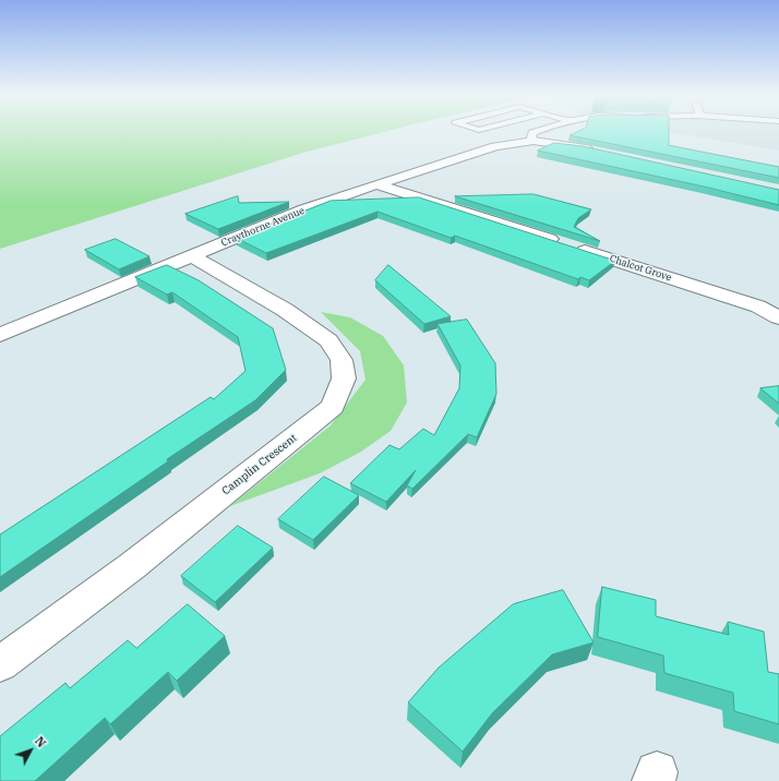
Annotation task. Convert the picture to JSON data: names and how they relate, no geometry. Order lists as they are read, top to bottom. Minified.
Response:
{"streets":{"street":["Craythorne Avenue","Chalcot Grove","Camplin Crescent"]},"crossings":[["Craythorne Avenue","Chalcot Grove"],["Craythorne Avenue","Camplin Crescent"]],"north":"top right"}
